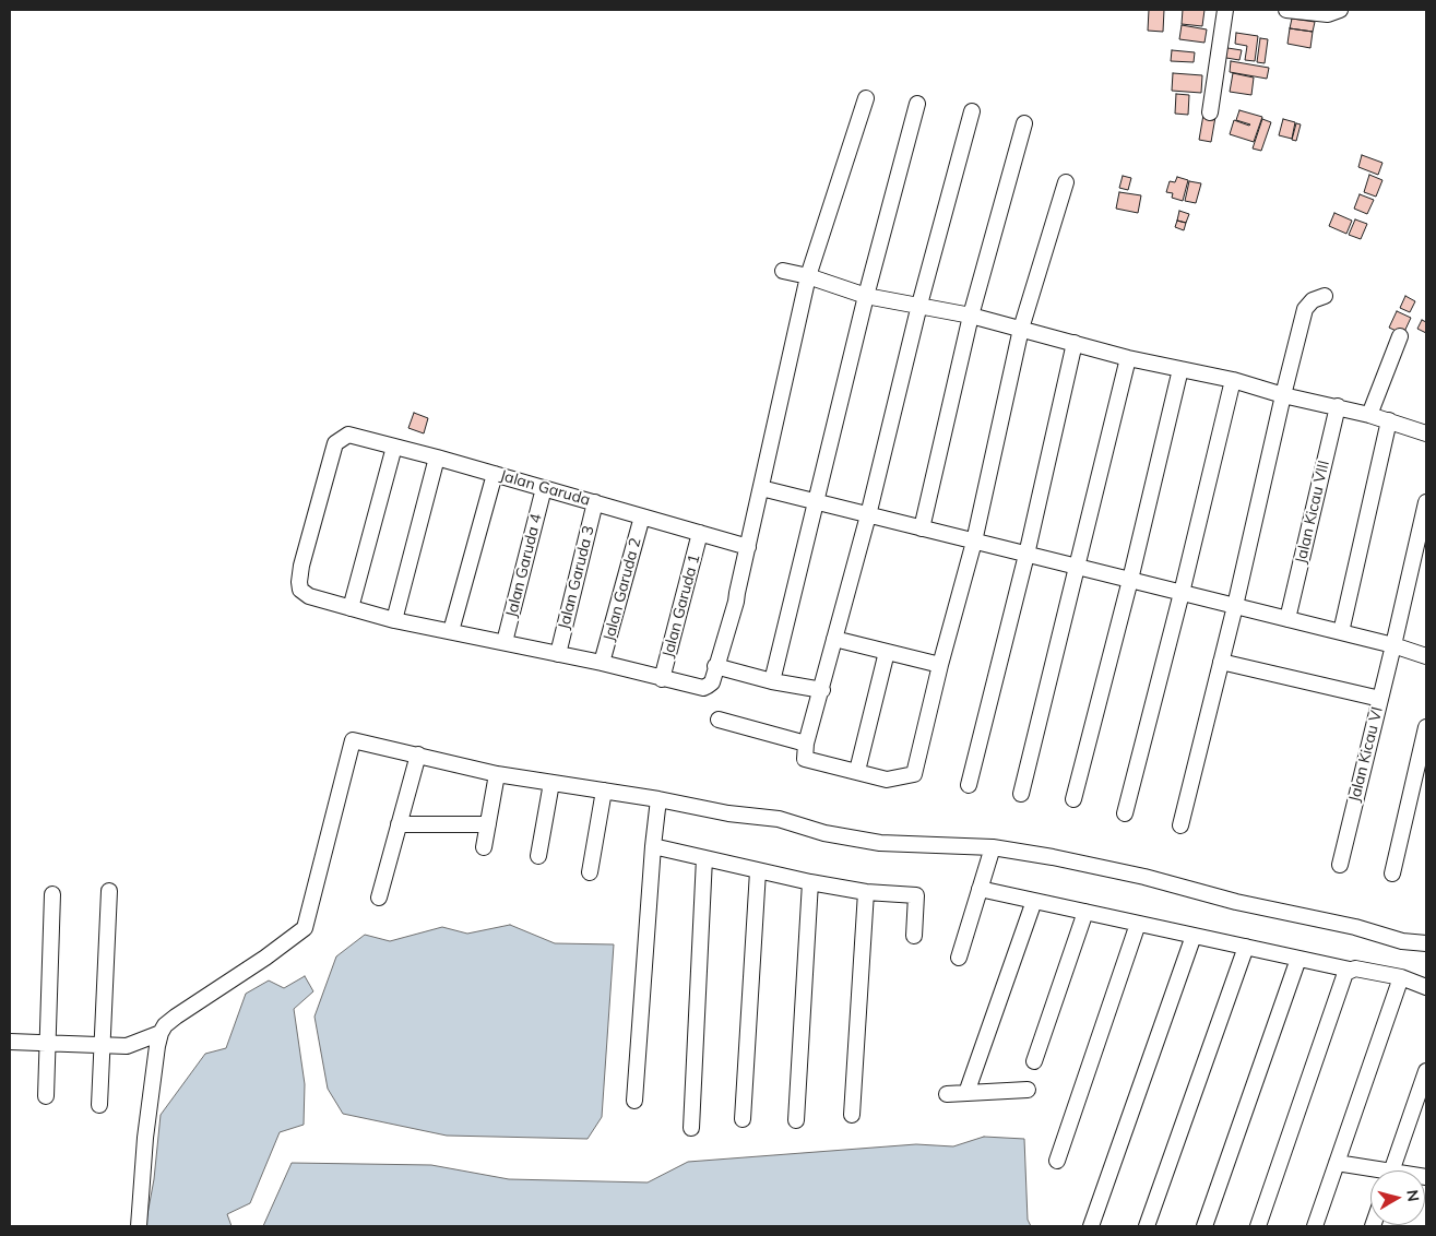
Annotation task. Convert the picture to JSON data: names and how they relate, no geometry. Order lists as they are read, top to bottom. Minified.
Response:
{"streets":{"street":["Jalan Garuda","Jalan Kicau VIII","Jalan Garuda 4","Jalan Garuda 3","Jalan Garuda 2","Jalan Garuda 1","Jalan Kicau VI"]},"crossings":[["Jalan Garuda","Jalan Garuda 4"],["Jalan Garuda","Jalan Garuda 3"],["Jalan Garuda","Jalan Garuda 2"],["Jalan Garuda","Jalan Garuda 1"]],"north":"right"}
